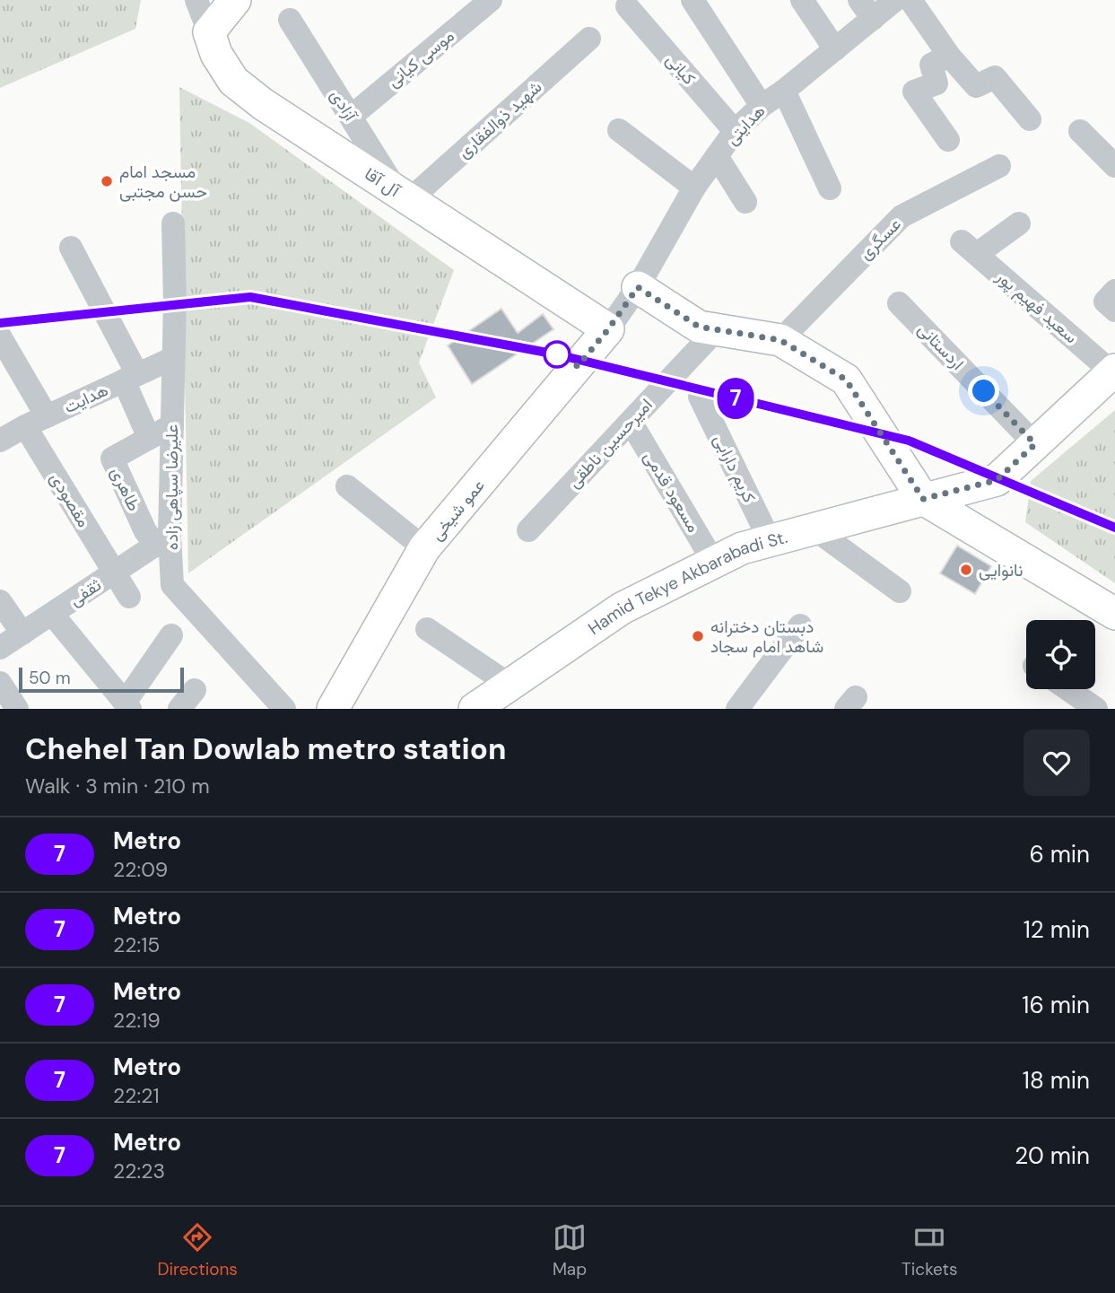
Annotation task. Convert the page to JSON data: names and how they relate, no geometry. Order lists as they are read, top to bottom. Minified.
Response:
{"streets":{"main road":["آل آقا","عمو شیخی","Hamid Tekye Akbarabadi St."],"street":["موسی کیانی","کیانی","آزادی","شهید ذوالفقاری","هدایتی","عسگری","سعید فهیم پور","اردستانی","هدایت","امیرحسین ناطقی","کریم دارابی","علیرضا سپاهی زاده","طاهری","مسعود قدمی","مقصودی","ثقفی"]},"crossings":[["موسی کیانی","آزادی"],["کیانی","هدایتی"],["آزادی","شهید ذوالفقاری"],["آزادی","آل آقا"],["شهید ذوالفقاری","آل آقا"],["هدایتی","آل آقا"],["هدایتی","عمو شیخی"],["آل آقا","عمو شیخی"],["سعید فهیم پور","Hamid Tekye Akbarabadi St."],["اردستانی","Hamid Tekye Akbarabadi St."],["هدایت","علیرضا سپاهی زاده"],["هدایت","مقصودی"],["امیرحسین ناطقی","مسعود قدمی"],["کریم دارابی","Hamid Tekye Akbarabadi St."],["علیرضا سپاهی زاده","طاهری"],["علیرضا سپاهی زاده","ثقفی"],["طاهری","ثقفی"],["مسعود قدمی","Hamid Tekye Akbarabadi St."],["مقصودی","ثقفی"]],"places":["مسجد امام حسن مجتبی","نانوایی","دبستان دخترانه شاهد امام سجاد"],"lines":["metro line 7"],"scale_bar":"50 m","page":{"on_map":"7","scale":"50 m","heading":["Chehel Tan Dowlab metro station","Walk · 3 min · 210 m"],"list":[{"mark":"7","name":"Metro","note":"22:09","value":"6 min"},{"mark":"7","name":"Metro","note":"22:15","value":"12 min"},{"mark":"7","name":"Metro","note":"22:19","value":"16 min"},{"mark":"7","name":"Metro","note":"22:21","value":"18 min"},{"mark":"7","name":"Metro","note":"22:23","value":"20 min"}],"tabs":["Directions","Map","Tickets"]}}
